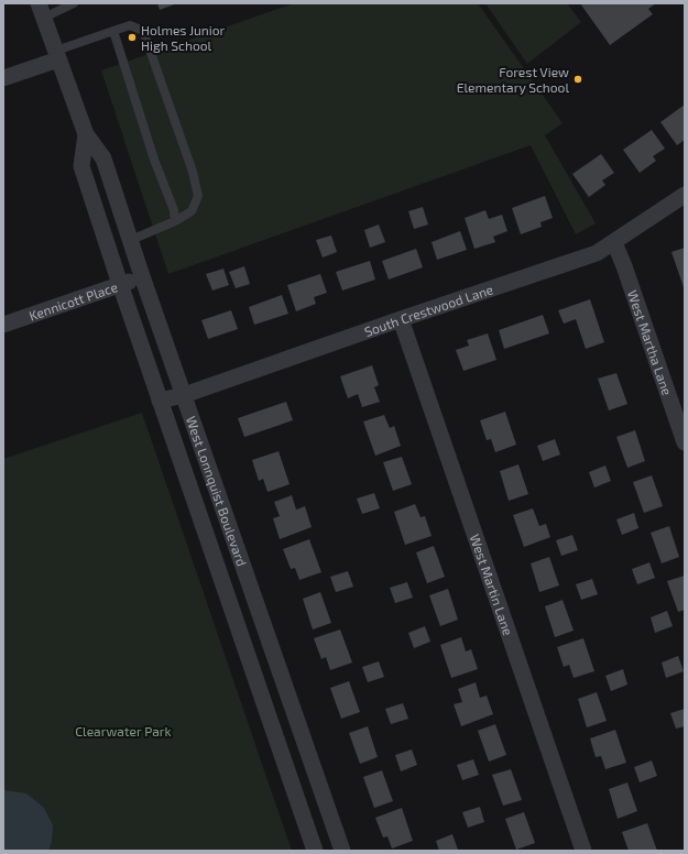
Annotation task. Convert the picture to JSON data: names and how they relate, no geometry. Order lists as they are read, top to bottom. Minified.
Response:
{"streets":{"street":["Kennicott Place","South Crestwood Lane","West Martha Lane","West Lonnquist Boulevard","West Martin Lane"]},"crossings":[["Kennicott Place","West Lonnquist Boulevard"],["South Crestwood Lane","West Martha Lane"],["South Crestwood Lane","West Lonnquist Boulevard"],["South Crestwood Lane","West Martin Lane"]],"parks":["Clearwater Park"],"places":["Holmes Junior High School","Forest View Elementary School"]}
